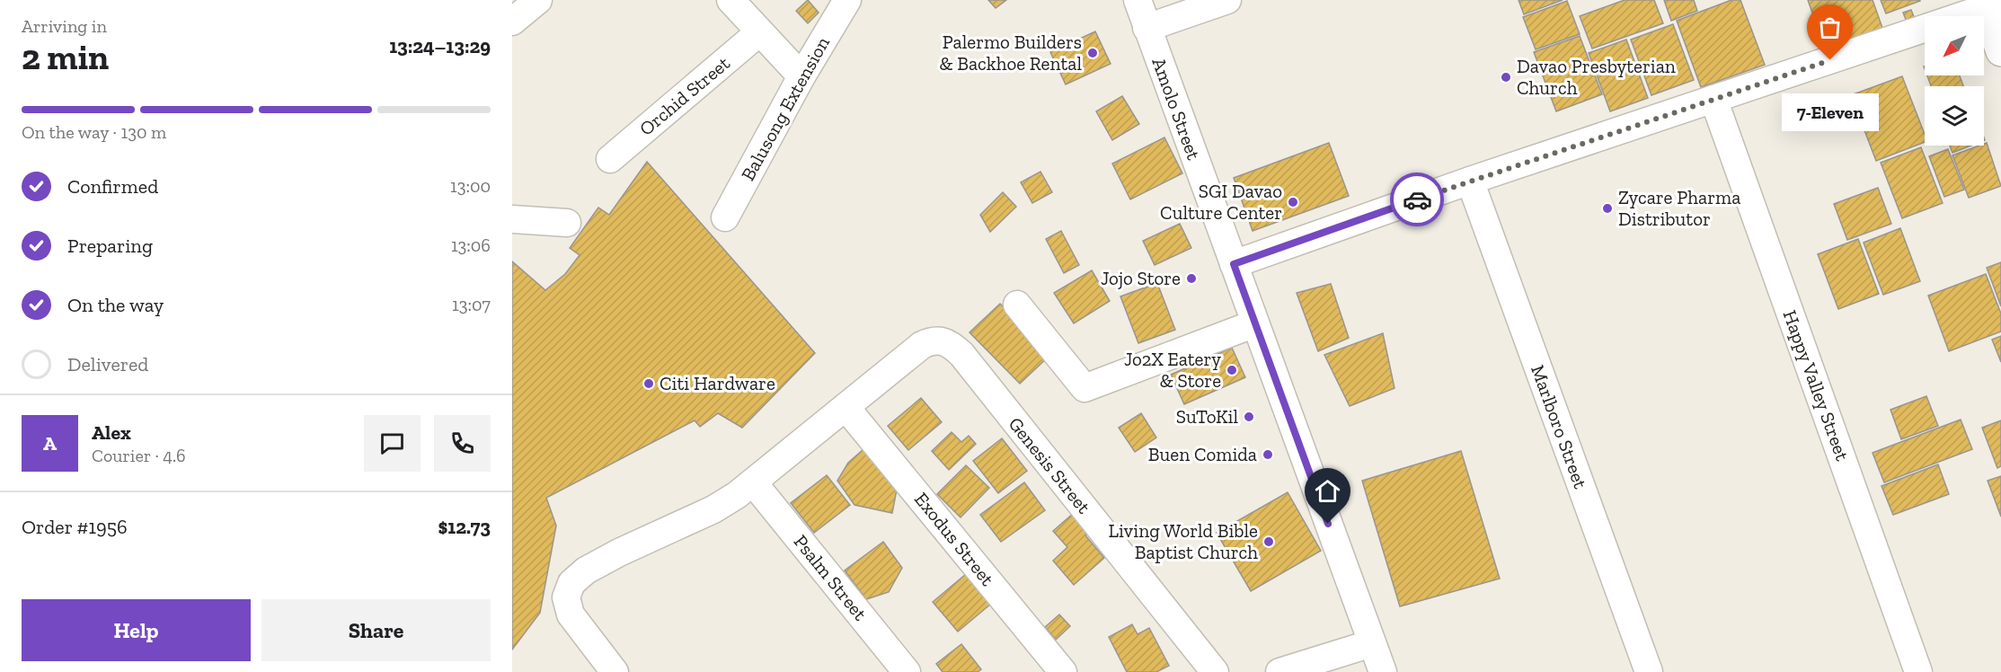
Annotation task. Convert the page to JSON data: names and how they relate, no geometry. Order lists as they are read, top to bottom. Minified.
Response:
{"streets":{"street":["Orchid Street","Balusong Extension","Amolo Street","Happy Valley Street","Marlboro Street","Genesis Street","Exodus Street","Psalm Street"]},"crossings":[["Genesis Street","Exodus Street"]],"places":["Palermo Builders & Backhoe Rental","7-Eleven","Davao Presbyterian Church","SGI Davao Culture Center","Zycare Pharma Distributor","Jojo Store","Jo2X Eatery & Store","Citi Hardware","SuToKil","Buen Comida","Living World Bible Baptist Church"],"north":"bottom left","page":{"heading":["2 min","Arriving in","13:24–13:29"],"panel":["Alex","Courier · 4.6","Order #1956","$12.73"],"bar":"On the way · 130 m","bubble":"7-Eleven","list":[["Confirmed","13:00"],["Preparing","13:06"],["On the way","13:07"],"Delivered"],"round":"A","buttons":["Help","Share"]}}
